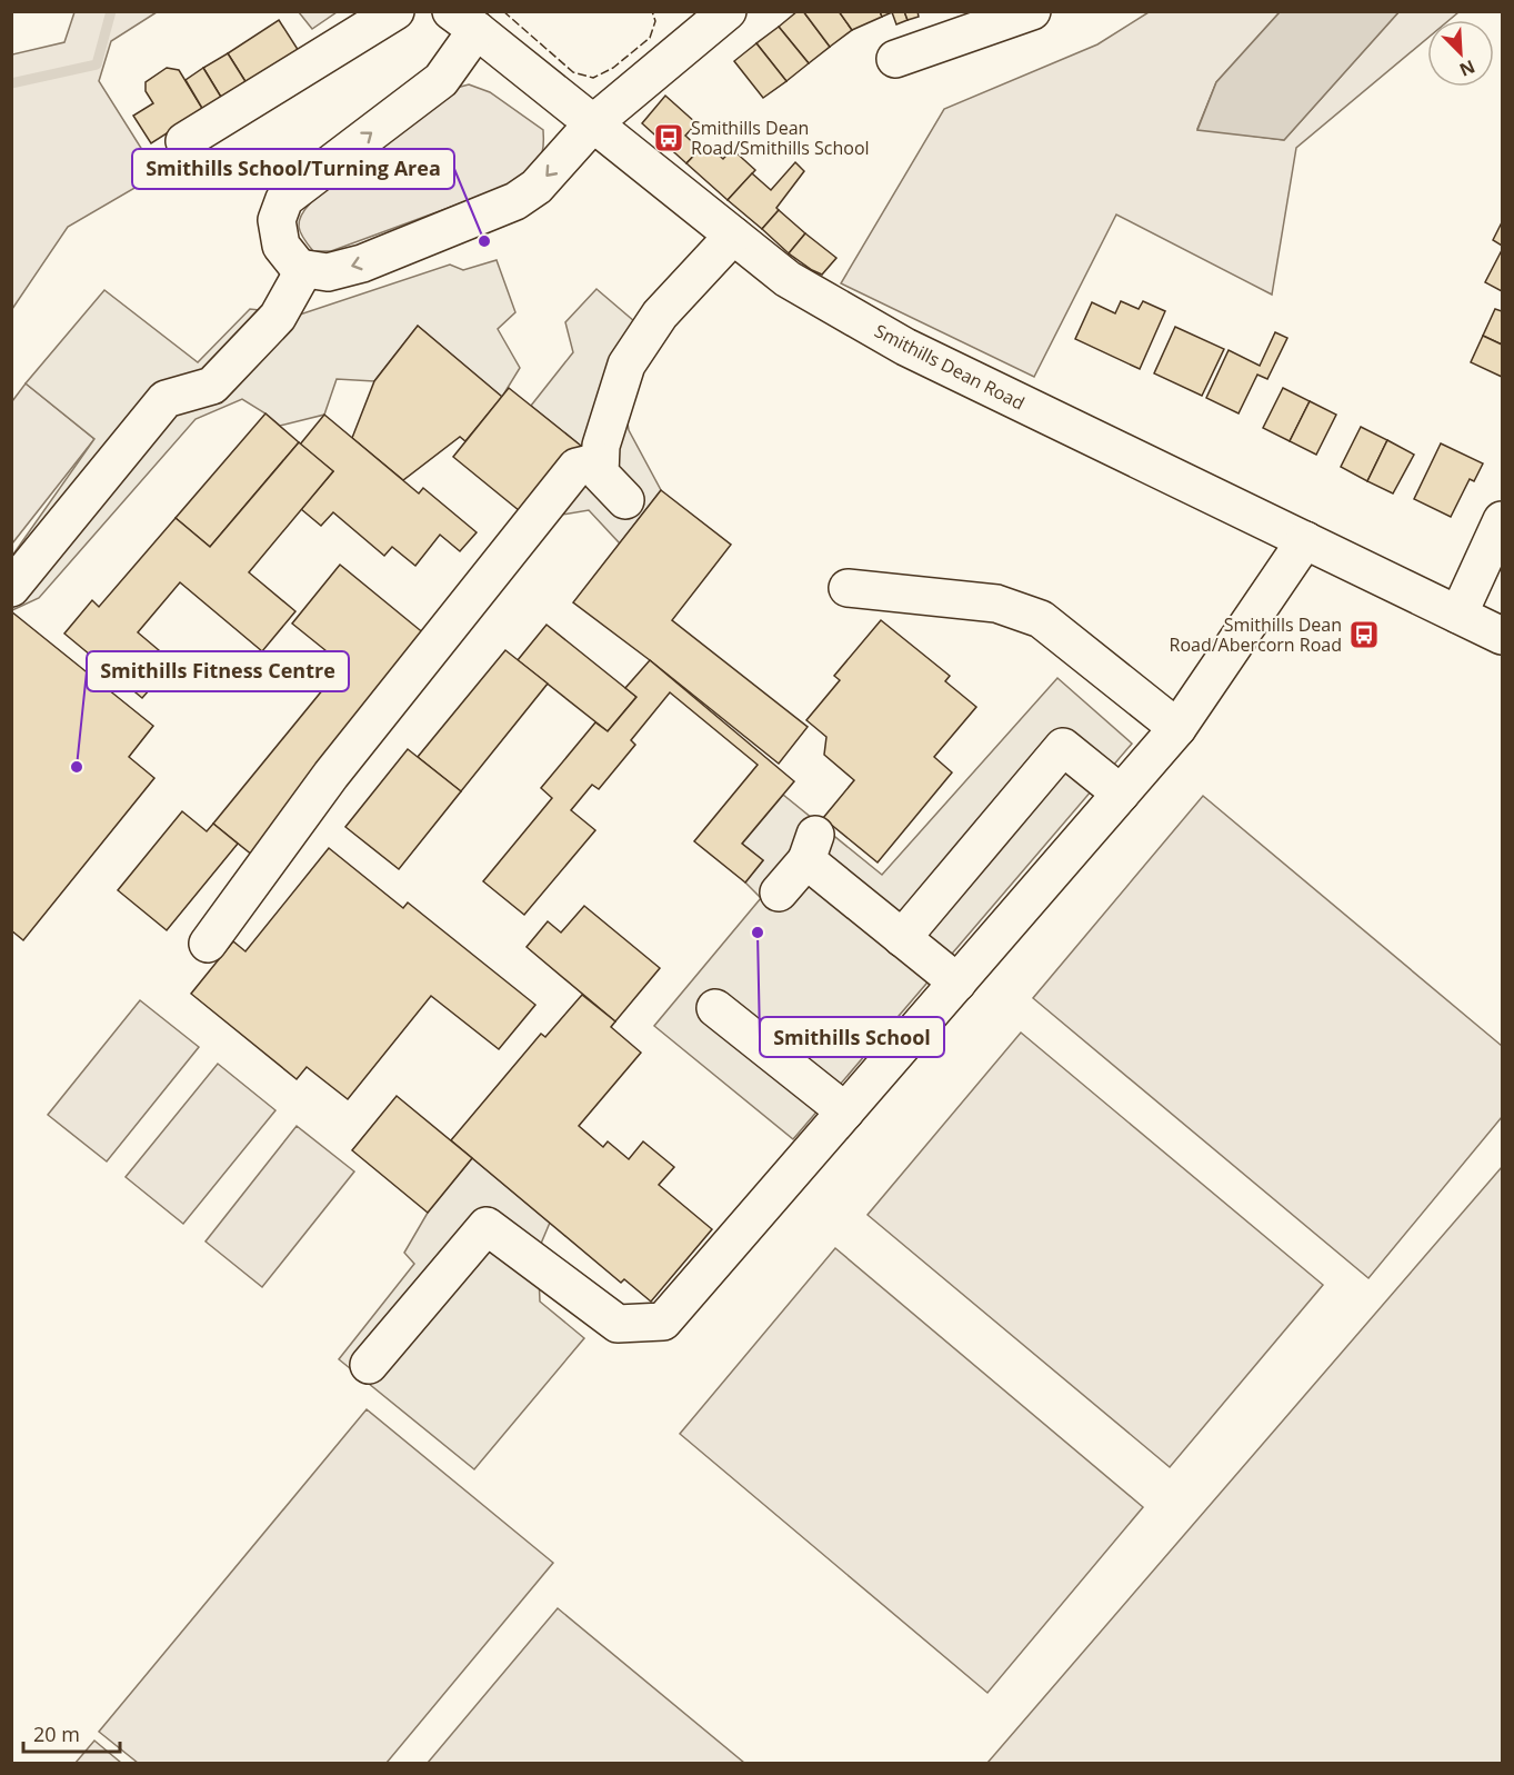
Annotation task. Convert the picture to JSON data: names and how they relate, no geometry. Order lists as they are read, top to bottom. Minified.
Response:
{"streets":{"street":["Smithills Dean Road"]},"places":{"bus stop":["Smithills Dean Road/Smithills School","Smithills Dean Road/Abercorn Road"],"other":["Smithills School/Turning Area","Smithills Fitness Centre","Smithills School"]},"scale_bar":"20 m","north":"bottom right"}
